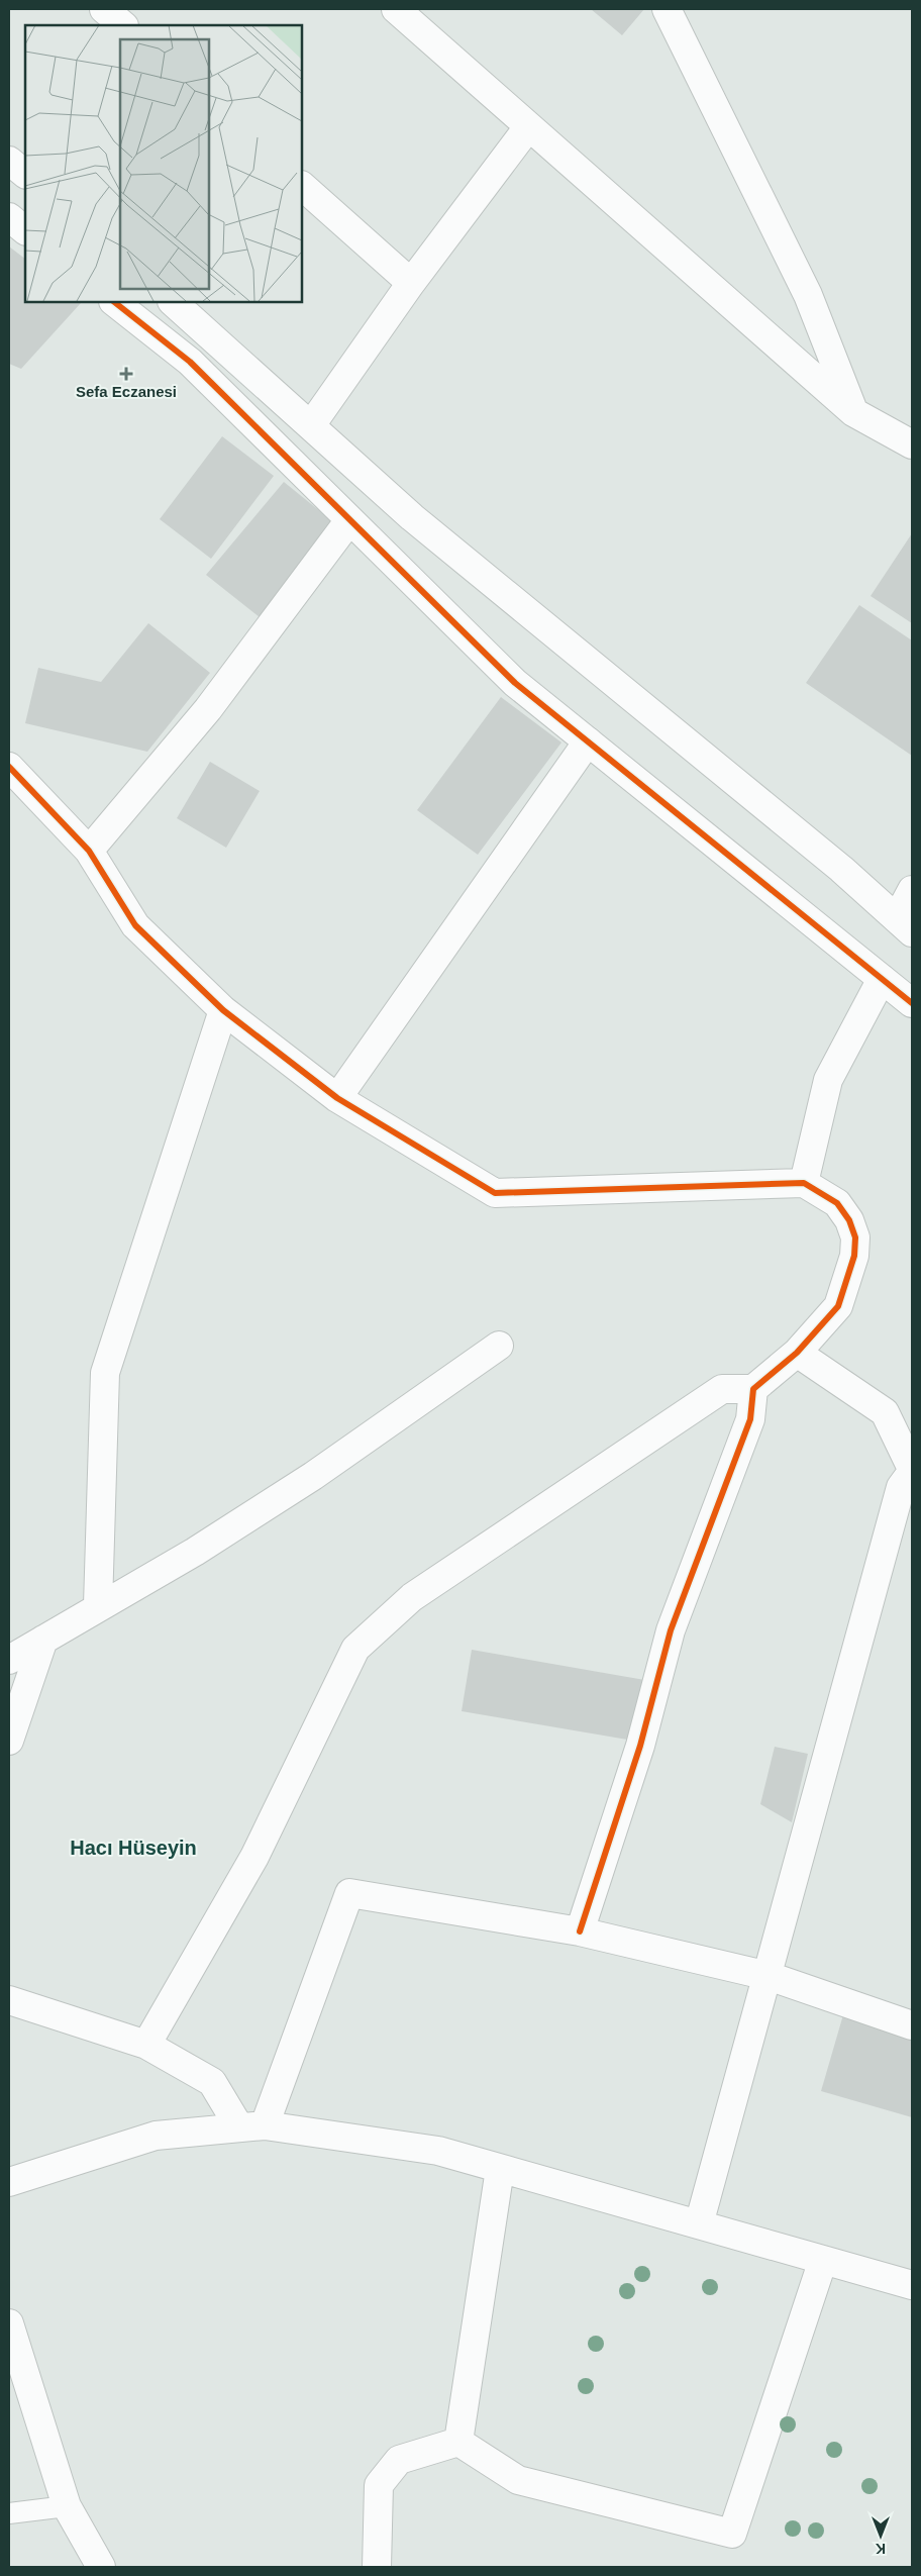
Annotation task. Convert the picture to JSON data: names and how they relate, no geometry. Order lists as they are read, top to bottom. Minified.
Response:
{"districts":["Hacı Hüseyin"],"places":{"health":["Sefa Eczanesi"]},"north":"bottom"}
